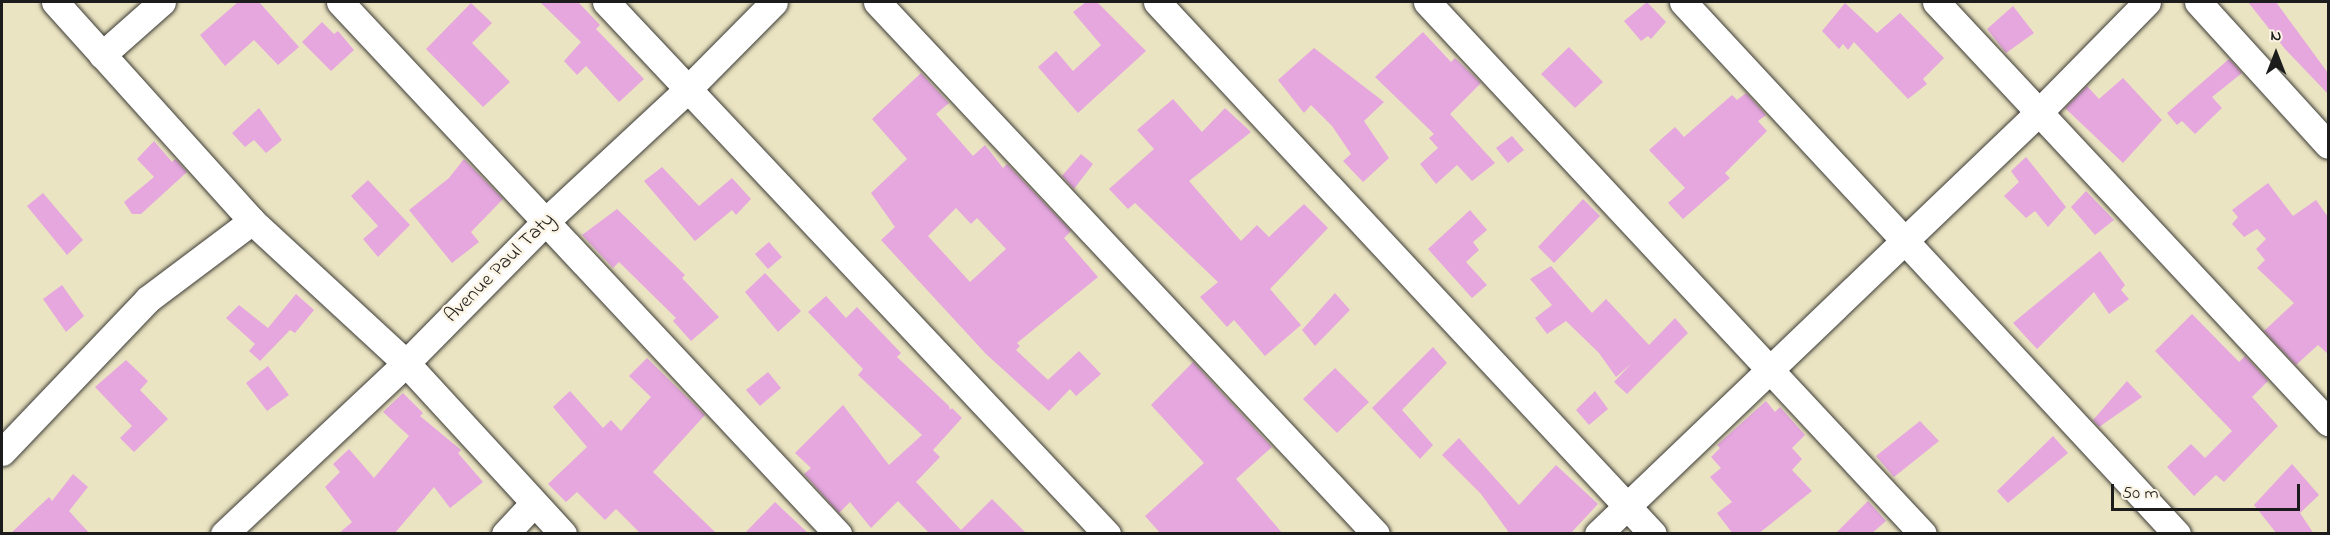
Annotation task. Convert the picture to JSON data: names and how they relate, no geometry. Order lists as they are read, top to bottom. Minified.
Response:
{"streets":{"street":["Avenue Paul Taty"]},"scale_bar":"50 m","north":"top"}
